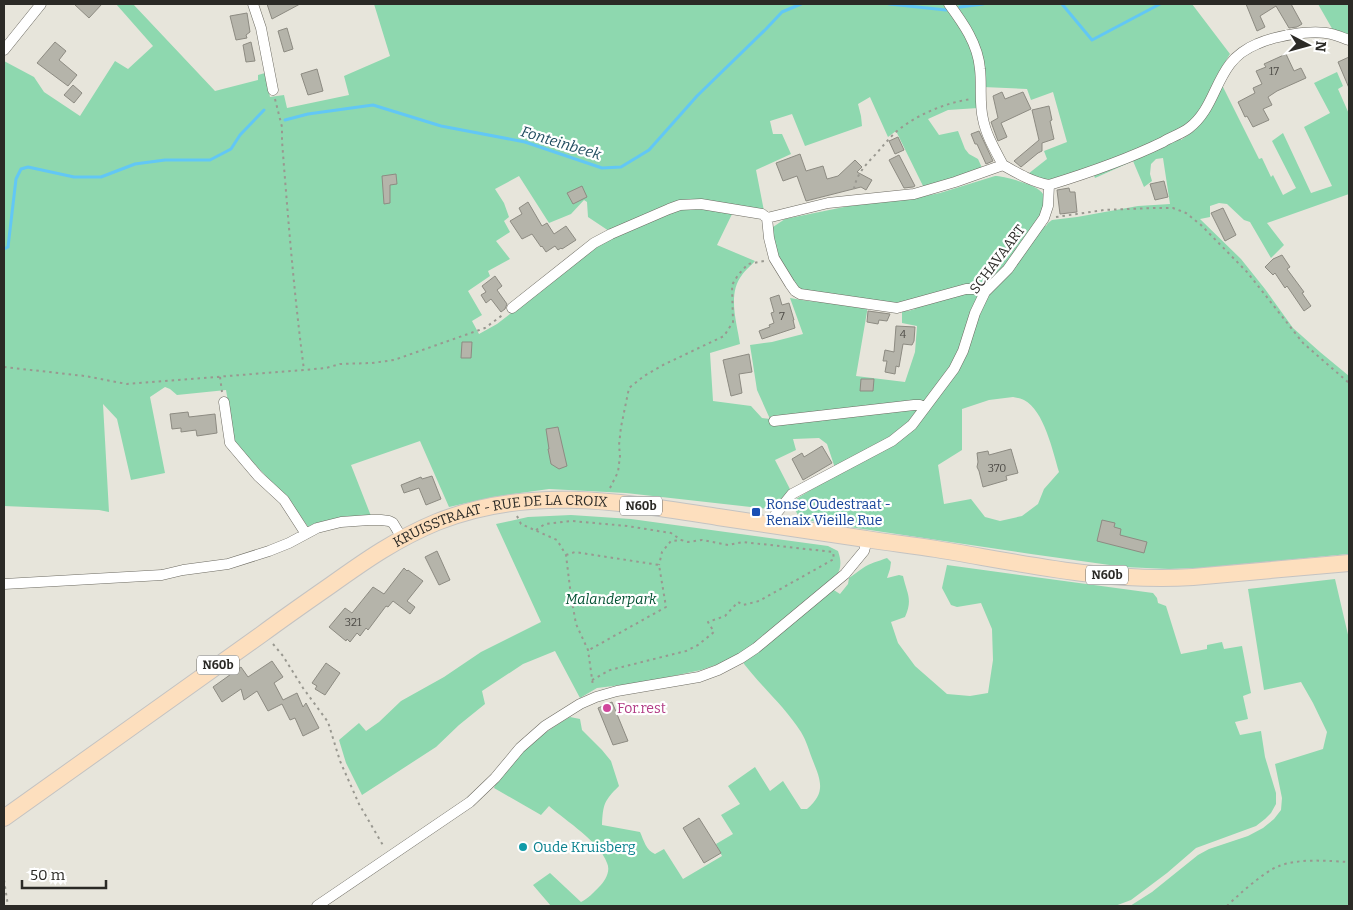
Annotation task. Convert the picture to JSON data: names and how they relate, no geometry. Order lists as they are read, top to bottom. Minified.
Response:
{"streets":{"main road":["N60b","KRUISSTRAAT - RUE DE LA CROIX"],"street":["SCHAVAART"]},"crossings":[["SCHAVAART","KRUISSTRAAT - RUE DE LA CROIX"]],"water":["Fonteinbeek"],"parks":["Malanderpark"],"places":{"transit":["Ronse Oudestraat - Renaix Vieille Rue"],"other":["For.rest","Oude Kruisberg"]},"house_numbers":["17","7","4","370","321"],"scale_bar":"50 m","north":"right"}
